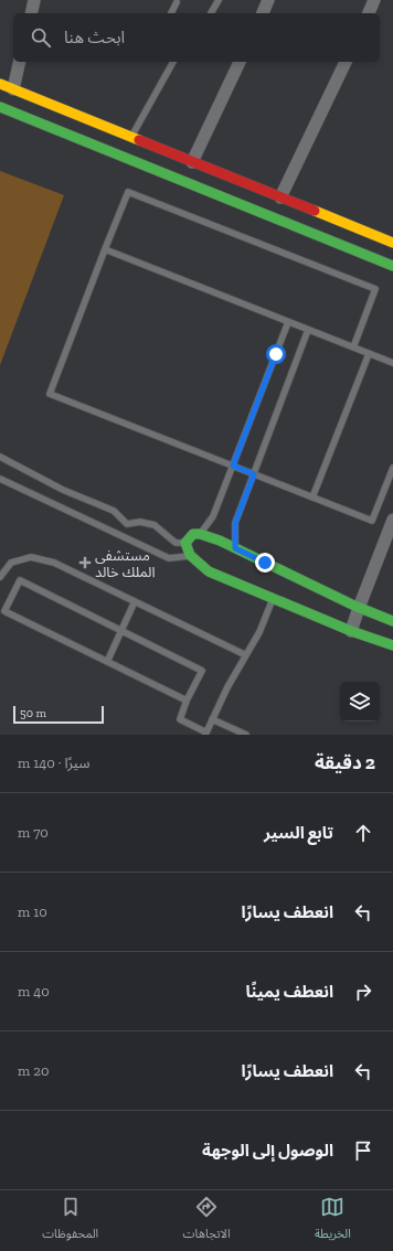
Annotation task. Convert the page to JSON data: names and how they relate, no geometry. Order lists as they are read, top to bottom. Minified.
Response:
{"places":{"health":["مستشفى الملك خالد"]},"scale_bar":"50 m","page":{"search":"ابحث هنا","scale":"50 m","heading":["2 دقيقة","سيرًا · 140 m"],"list":[["تابع السير","70 m"],["انعطف يسارًا","10 m"],["انعطف يمينًا","40 m"],["انعطف يسارًا","20 m"],"الوصول إلى الوجهة"],"nav":["الخريطة","الاتجاهات","المحفوظات"]}}
